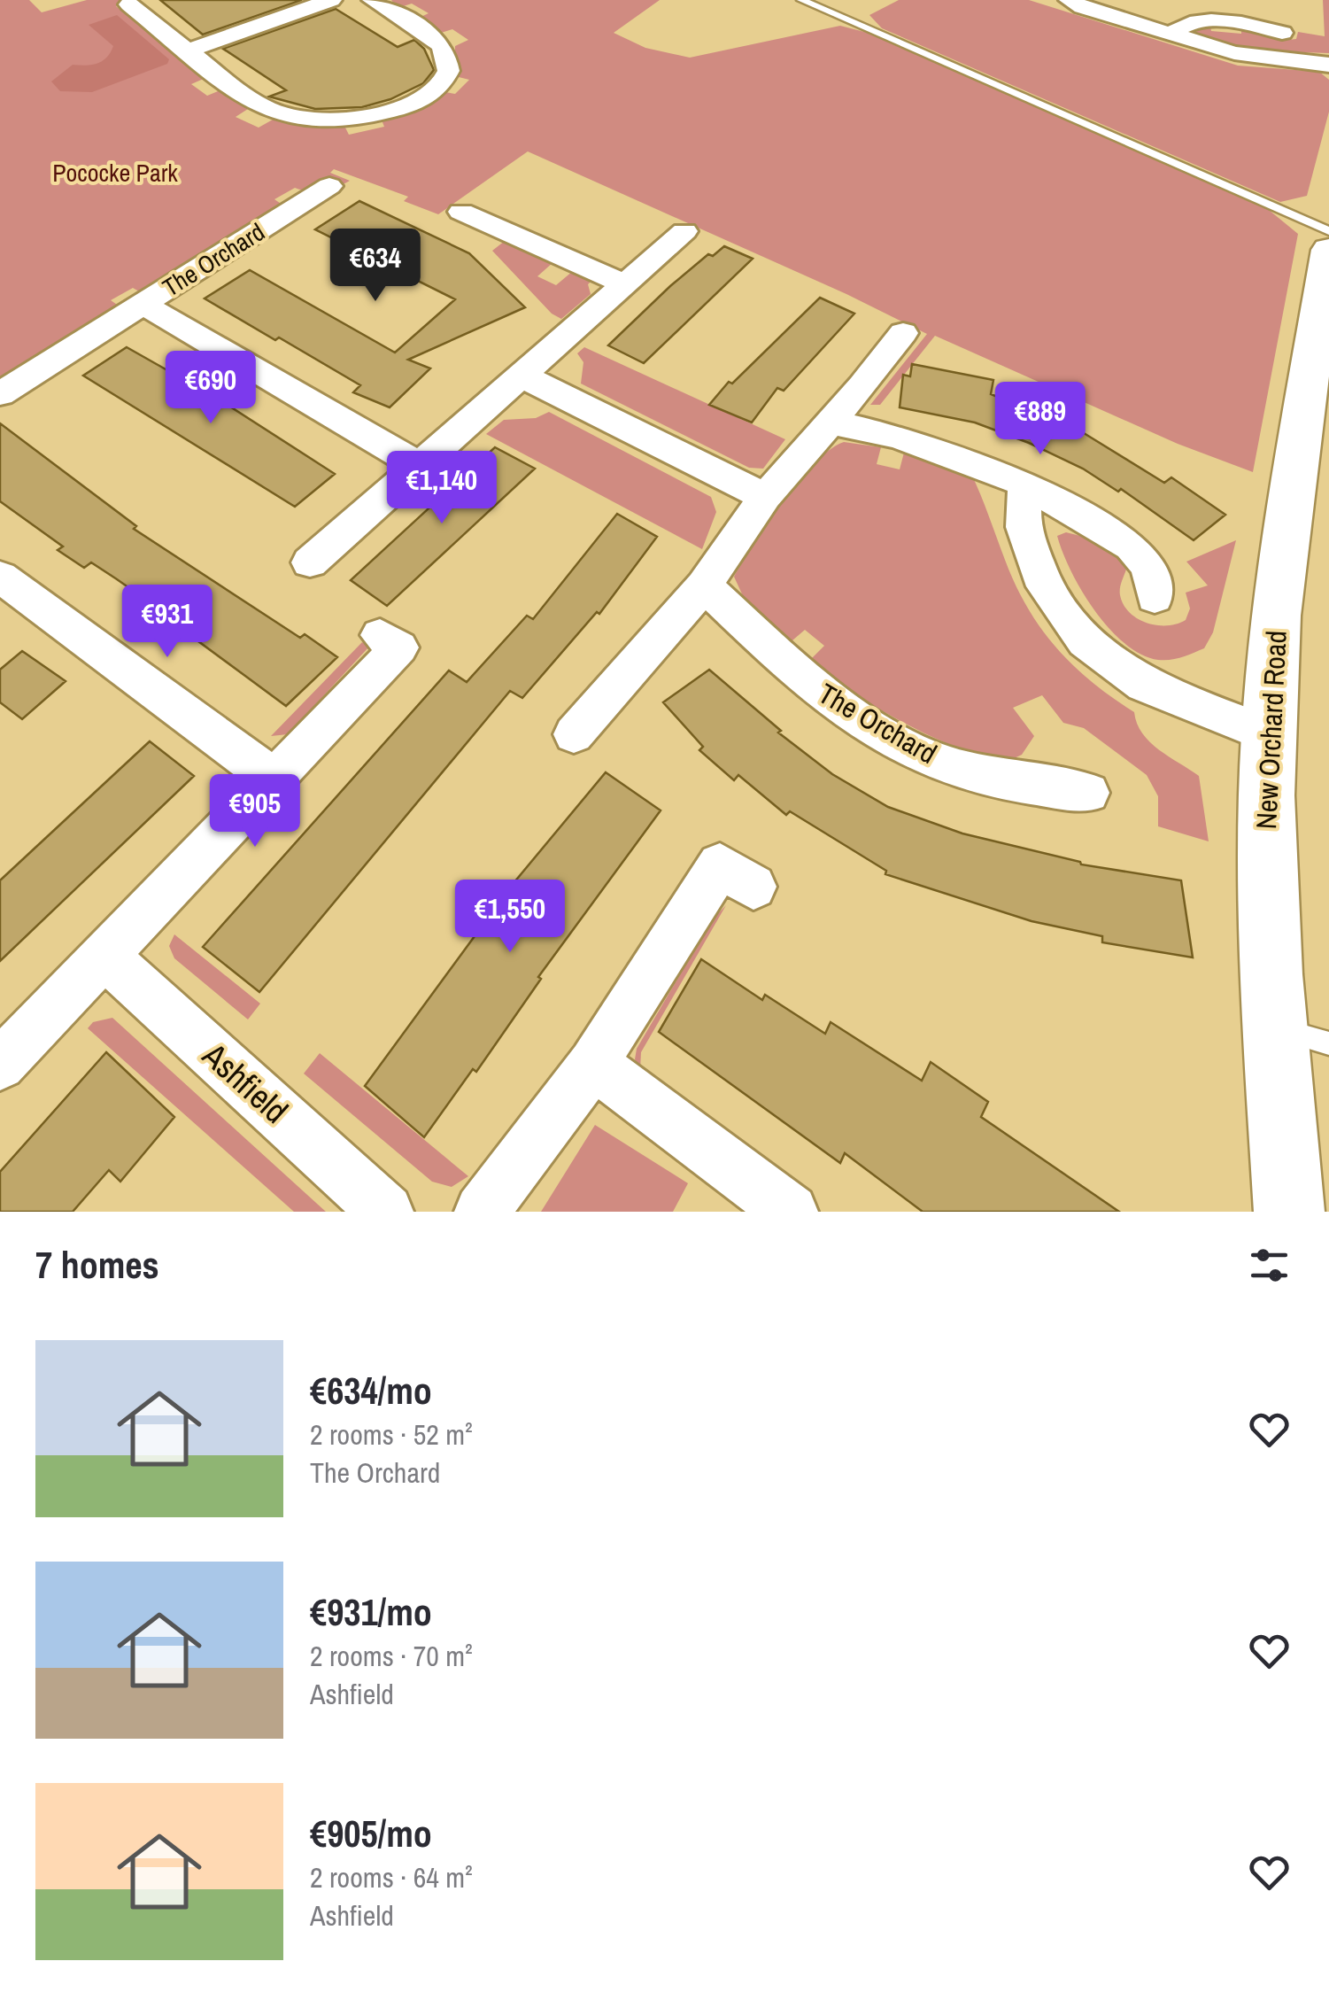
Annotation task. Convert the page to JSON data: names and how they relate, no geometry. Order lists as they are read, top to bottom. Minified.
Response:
{"streets":{"street":["The Orchard","New Orchard Road","Ashfield"]},"parks":["Pococke Park"],"page":{"price":["€634","€690","€889","€1,140","€931","€905","€1,550"],"heading":"7 homes","list":[{"name":"€634/mo","note":"2 rooms · 52 m² · The Orchard"},{"name":"€931/mo","note":"2 rooms · 70 m² · Ashfield"},{"name":"€905/mo","note":"2 rooms · 64 m² · Ashfield"}]}}
